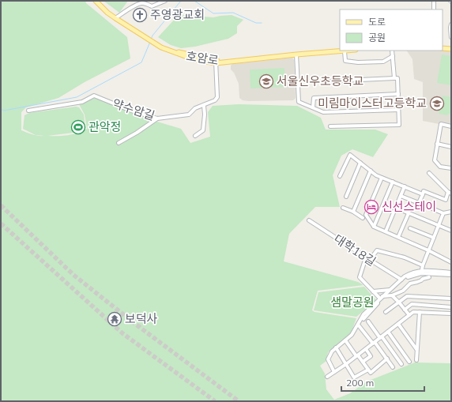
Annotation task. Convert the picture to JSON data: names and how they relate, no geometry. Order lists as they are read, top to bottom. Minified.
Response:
{"streets":{"main road":["호암로"],"street":["약수암길","대학18길"]},"crossings":[["호암로","약수암길"]],"parks":["샘말공원"],"places":{"church":["주영광교회"],"school or university":["서울신우초등학교","미림마이스터고등학교"],"sports":["관악정"],"hotel":["신선스테이"],"temple":["보덕사"]},"legend":["도로","공원"],"scale_bar":"200 m"}
